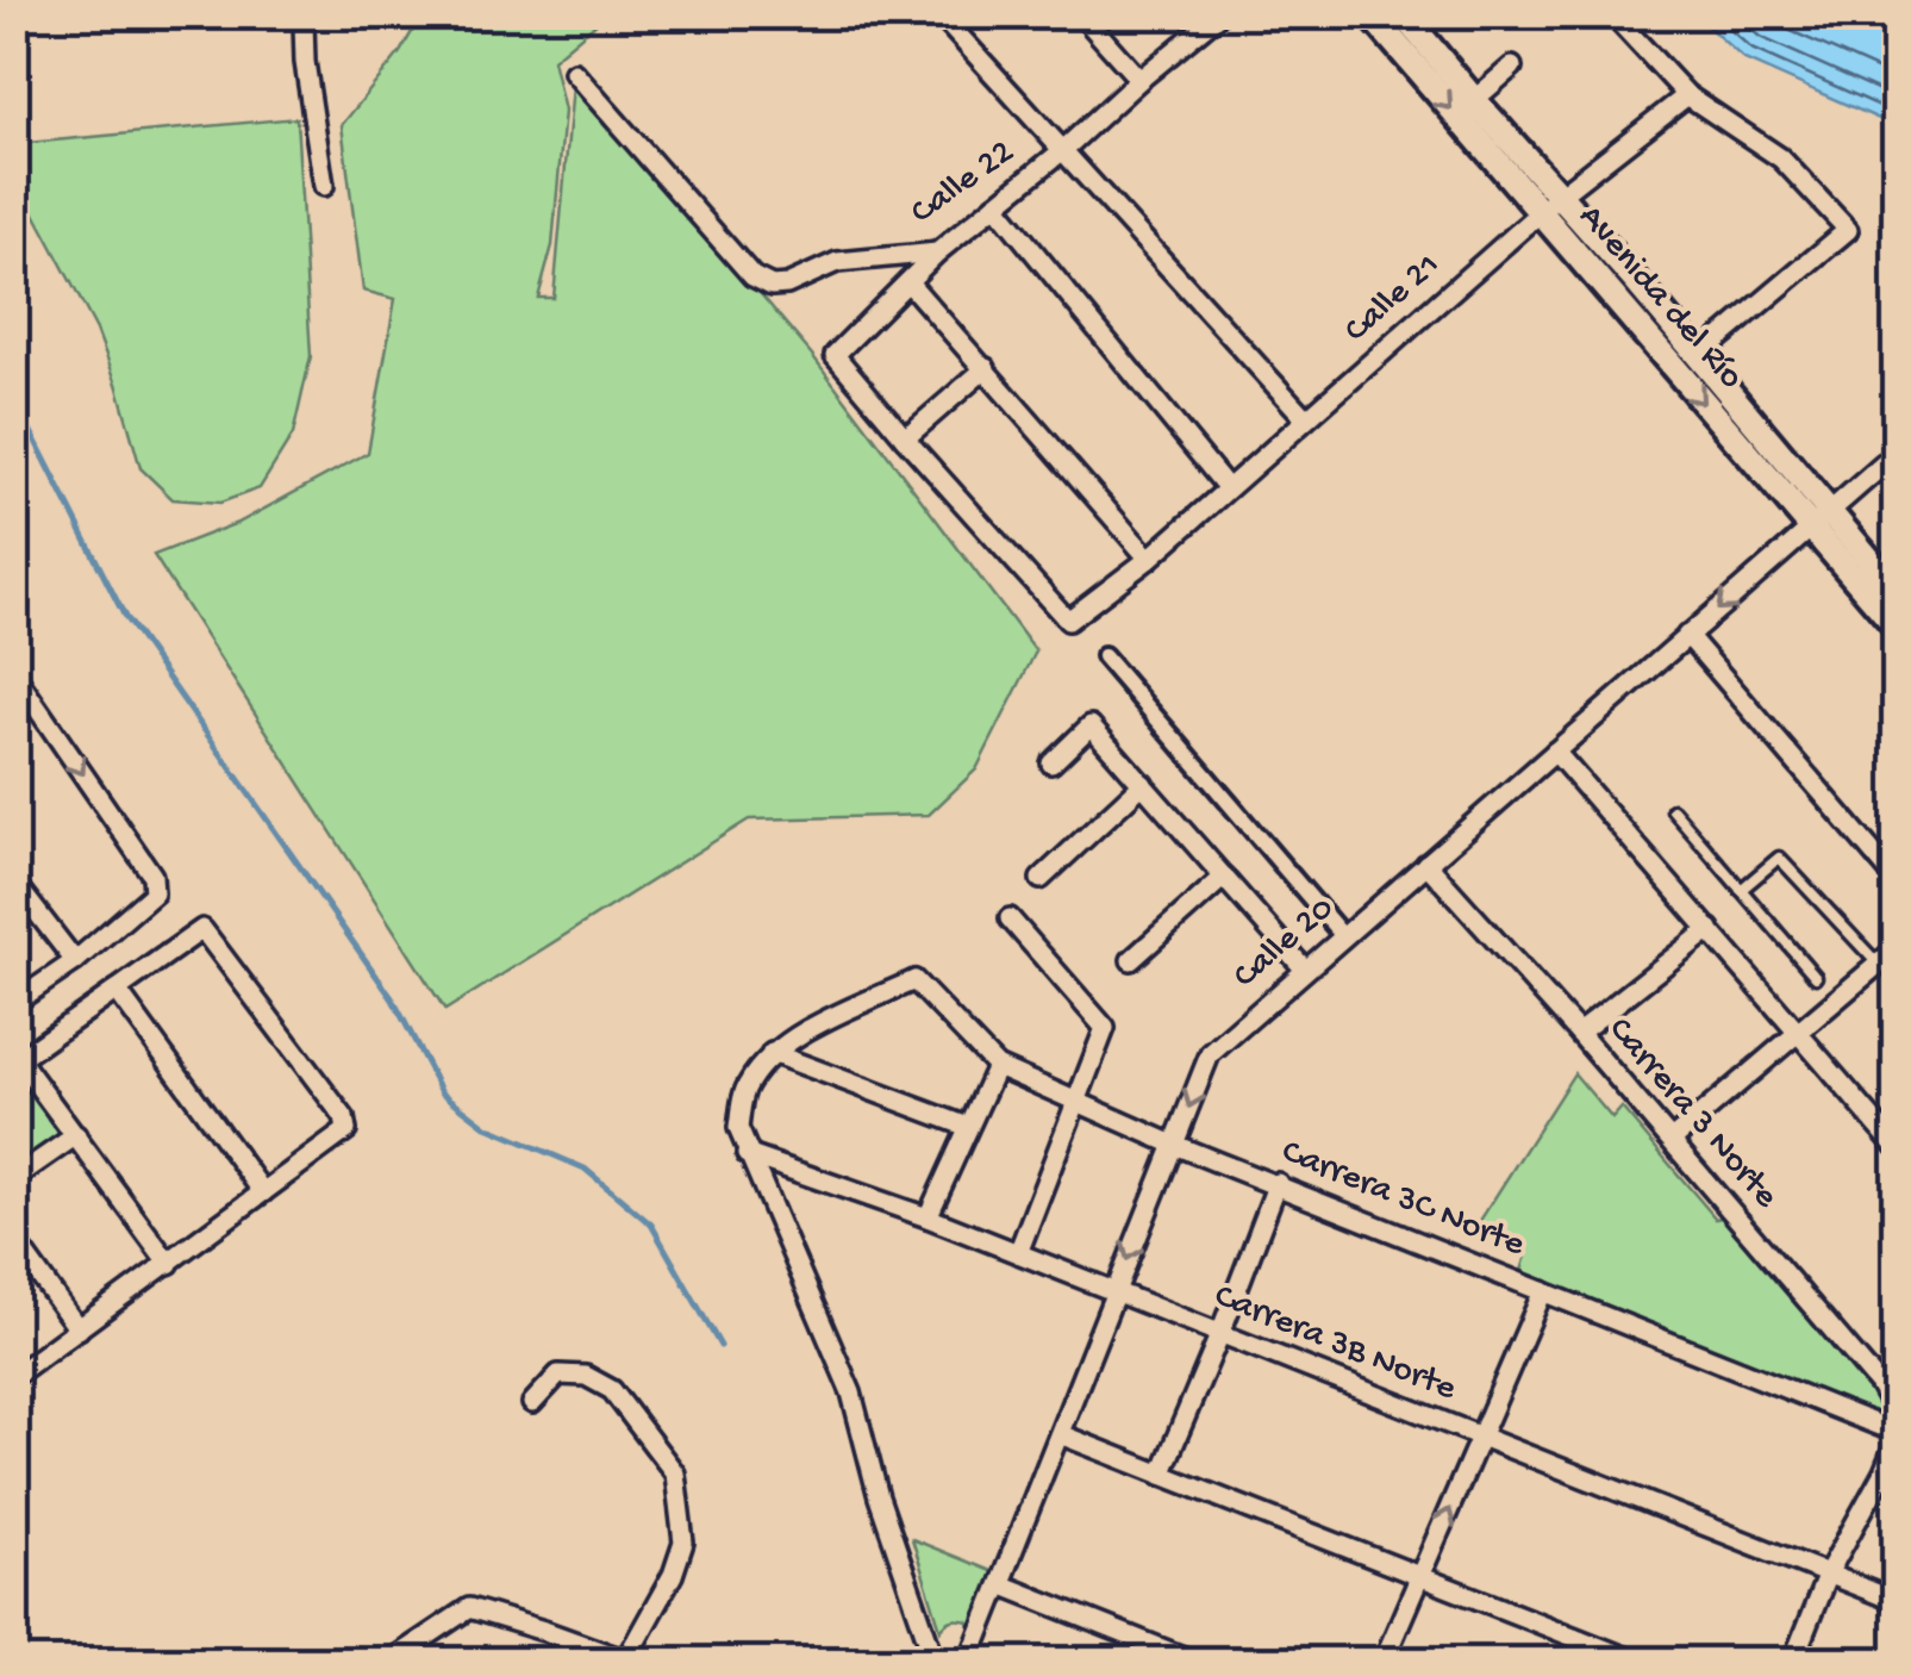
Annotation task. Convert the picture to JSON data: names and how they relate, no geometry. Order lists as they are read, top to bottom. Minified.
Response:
{"streets":{"street":["Calle 22","Avenida del Río","Calle 21","Calle 20","Carrera 3 Norte","Carrera 3C Norte","Carrera 3B Norte"]},"crossings":[["Avenida del Río","Calle 21"],["Avenida del Río","Calle 20"],["Calle 20","Carrera 3 Norte"],["Calle 20","Carrera 3C Norte"],["Calle 20","Carrera 3B Norte"]]}
